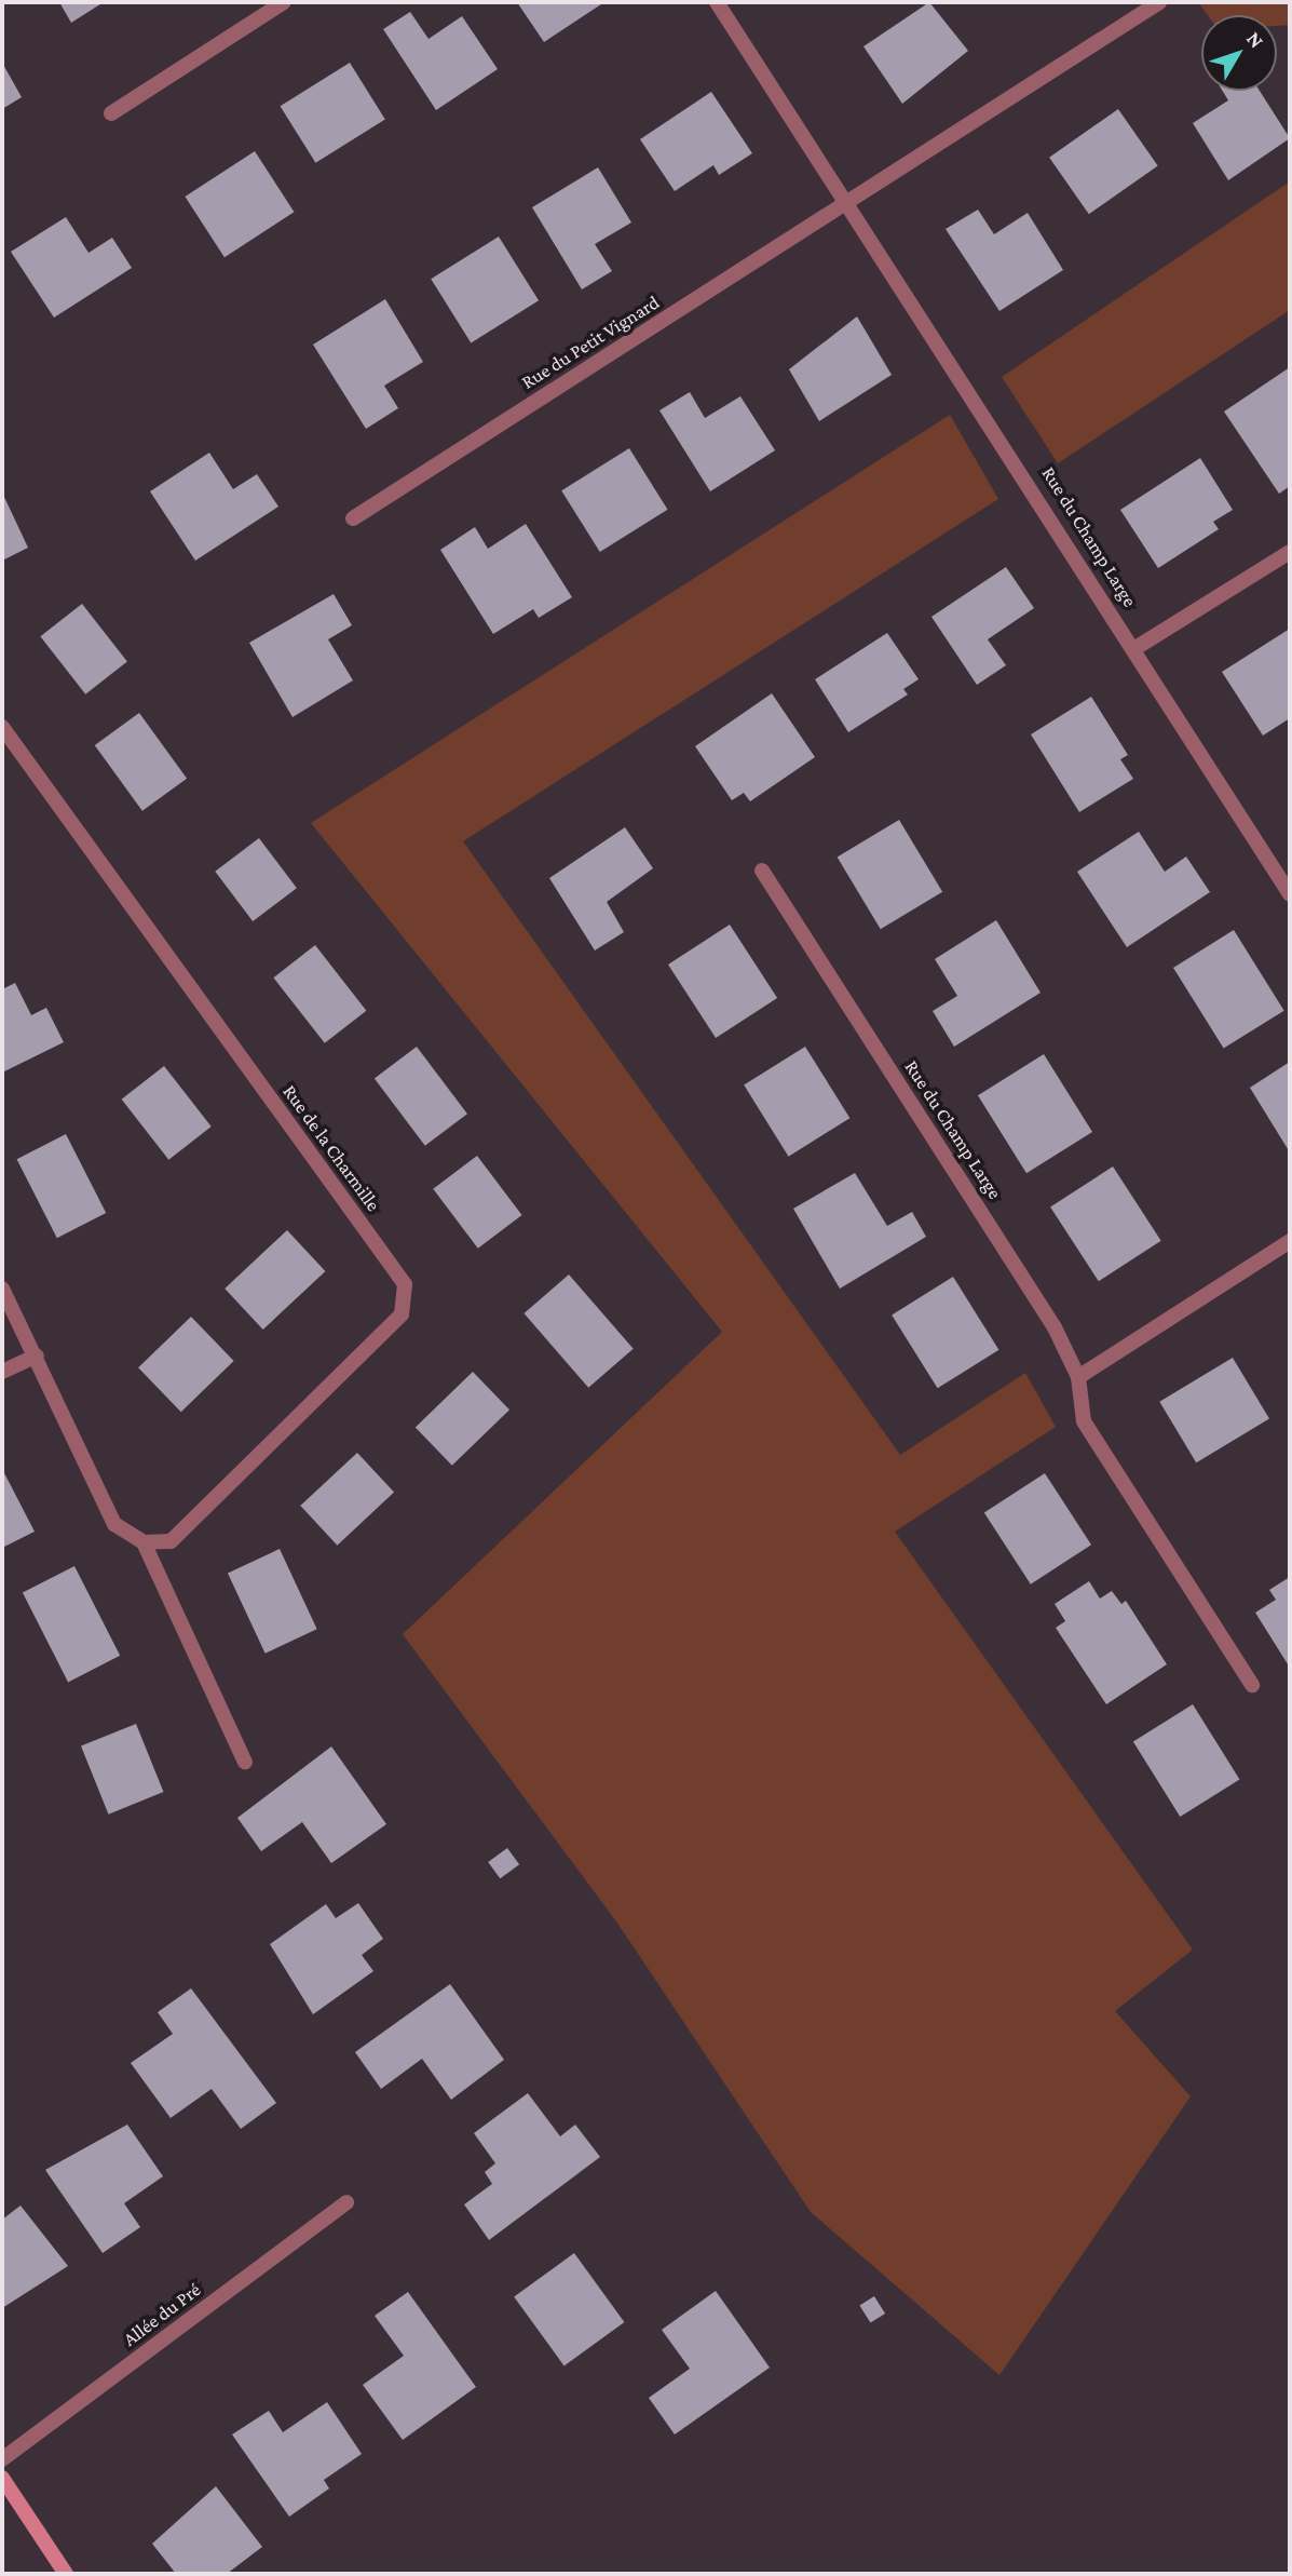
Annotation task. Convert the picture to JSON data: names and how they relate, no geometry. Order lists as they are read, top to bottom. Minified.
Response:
{"streets":{"street":["Rue du Petit Vignard","Rue du Champ Large","Rue de la Charmille","Allée du Pré"]},"crossings":[["Rue du Petit Vignard","Rue du Champ Large"]],"north":"top right"}
